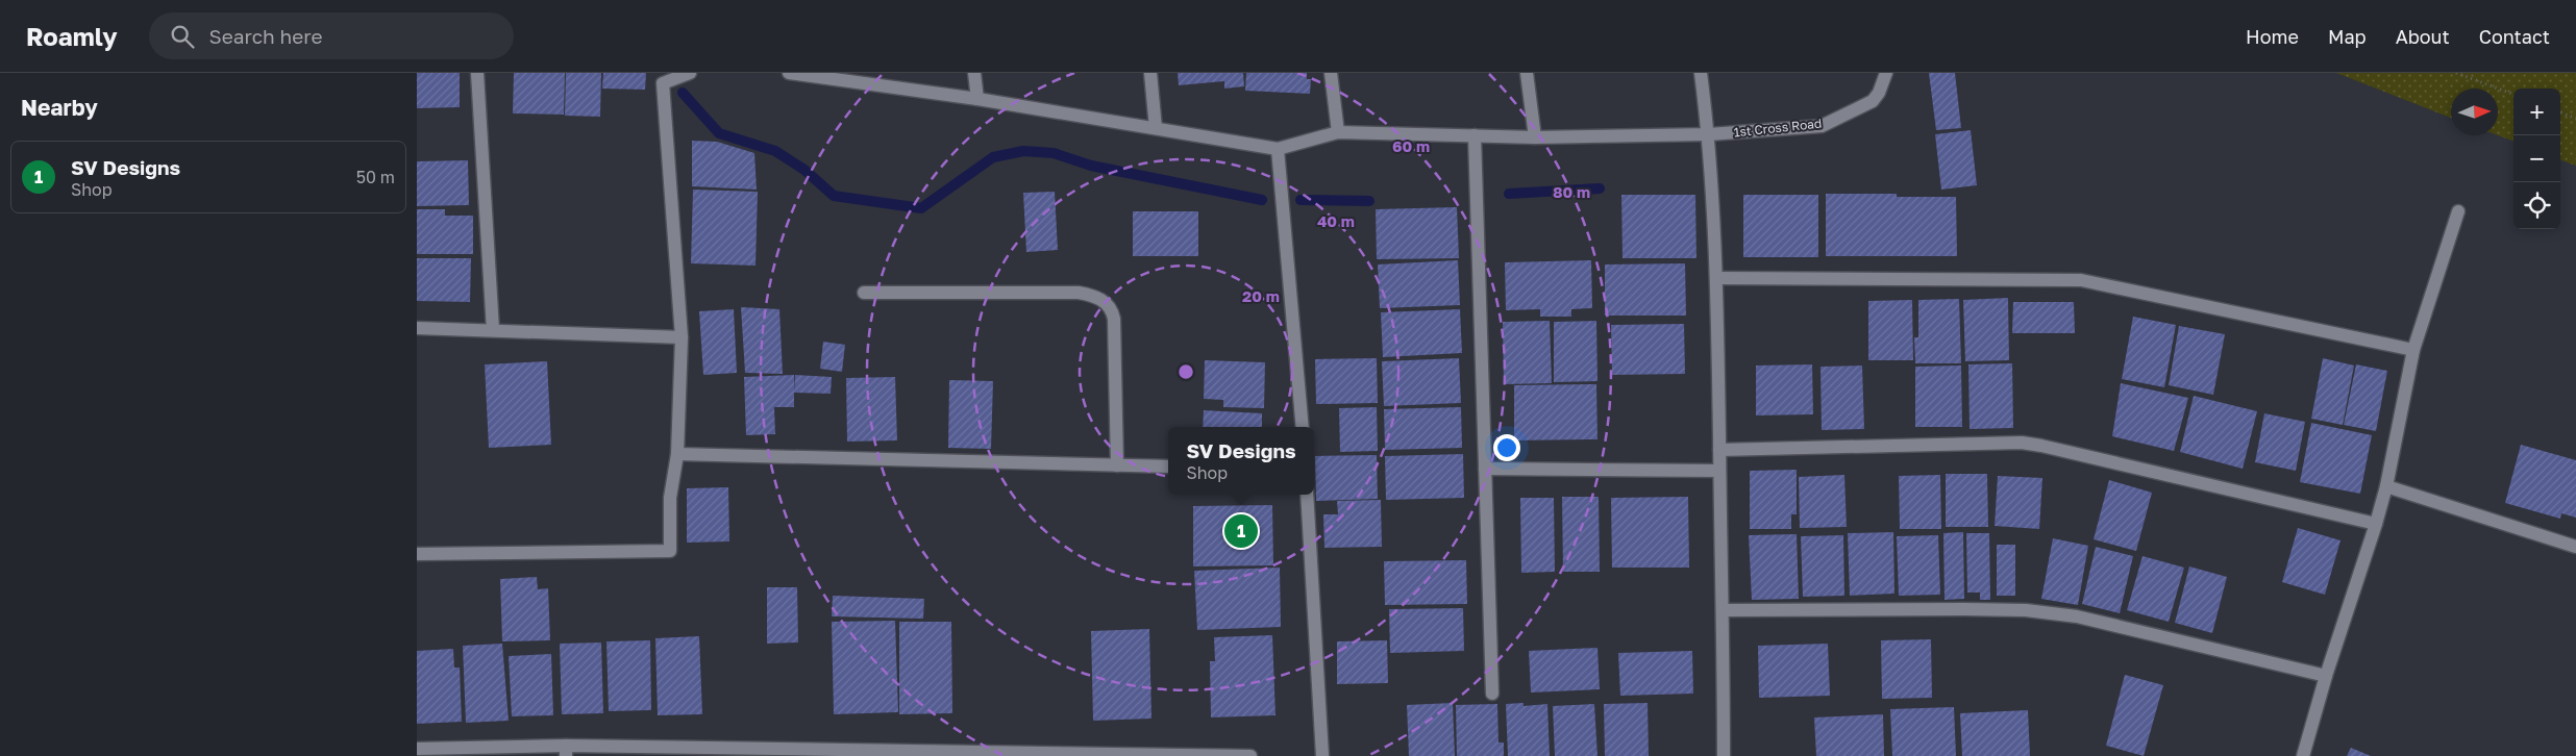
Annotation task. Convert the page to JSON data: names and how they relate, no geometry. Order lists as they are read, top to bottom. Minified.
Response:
{"streets":{"street":["1st Cross Road"]},"north":"right","page":{"header":"Roamly","search":"Search here","nav":["Home","Map","About","Contact"],"heading":"Nearby","map_buttons":["+","−"],"list":[{"mark":"1","name":"SV Designs","note":"Shop","value":"50 m"}],"popup":["SV Designs","Shop"],"pins":"1"},"rings":["60 m","80 m","40 m","20 m"]}
